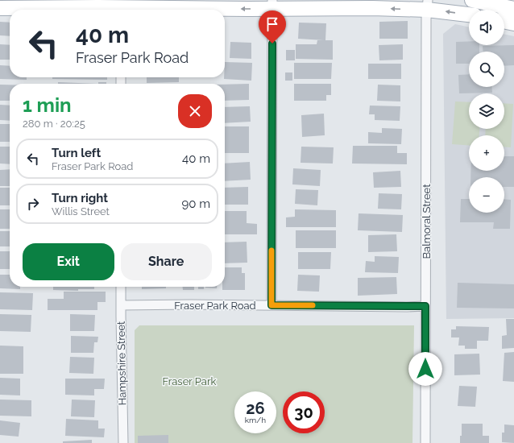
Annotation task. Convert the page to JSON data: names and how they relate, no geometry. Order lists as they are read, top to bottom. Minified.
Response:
{"streets":{"street":["Balmoral Street","Fraser Park Road","Hampshire Street"]},"crossings":[["Balmoral Street","Fraser Park Road"],["Fraser Park Road","Hampshire Street"]],"parks":["Fraser Park"],"page":{"map_buttons":["+","−"],"turn":["40 m","Fraser Park Road"],"heading":["1 min","280 m · 20:25"],"list":[{"name":"Turn left","note":"Fraser Park Road","value":"40 m"},{"name":"Turn right","note":"Willis Street","value":"90 m"}],"buttons":["Exit","Share"],"speed":"26 km/h","limit":"30"}}
